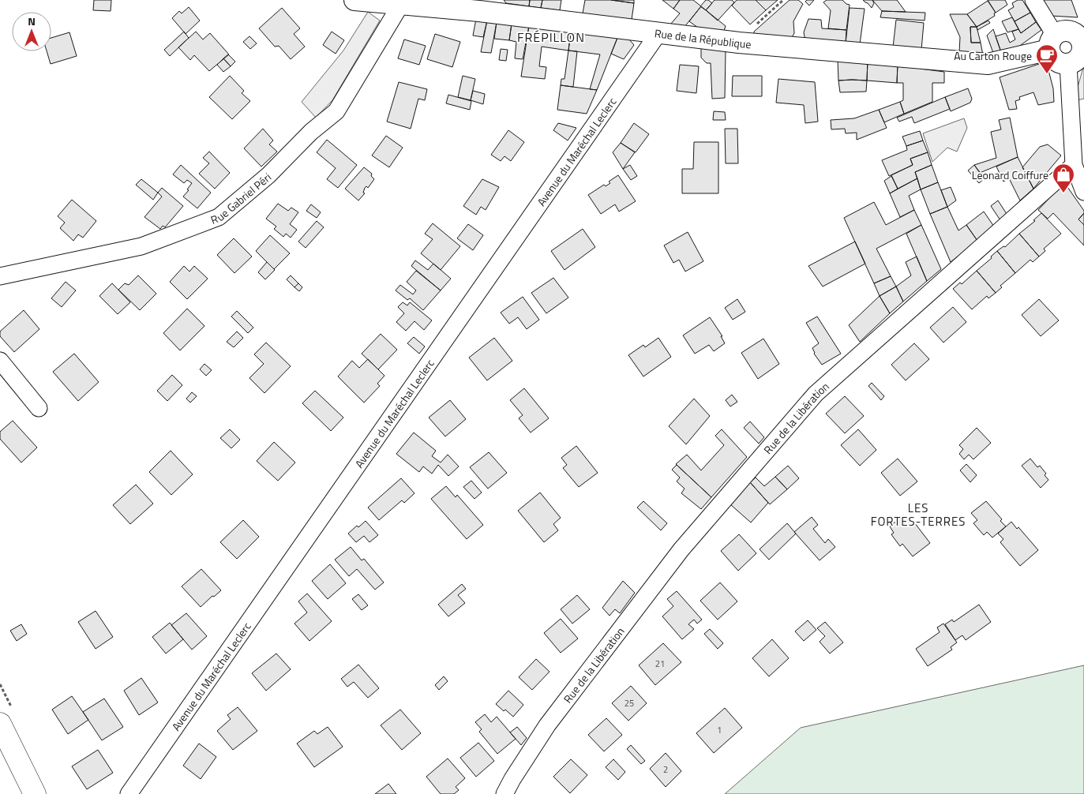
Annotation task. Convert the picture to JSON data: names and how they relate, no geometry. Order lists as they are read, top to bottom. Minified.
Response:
{"streets":{"street":["Rue de la République","Avenue du Maréchal Leclerc","Rue Gabriel Péri","Rue de la Libération"]},"crossings":[["Rue de la République","Avenue du Maréchal Leclerc"],["Rue de la République","Rue Gabriel Péri"]],"districts":["FRÉPILLON","LES FORTES-TERRES"],"places":{"cafe":["Au Carton Rouge"],"shop":["Leonard Coiffure"]},"house_numbers":["21","25","1","2"],"north":"top"}
